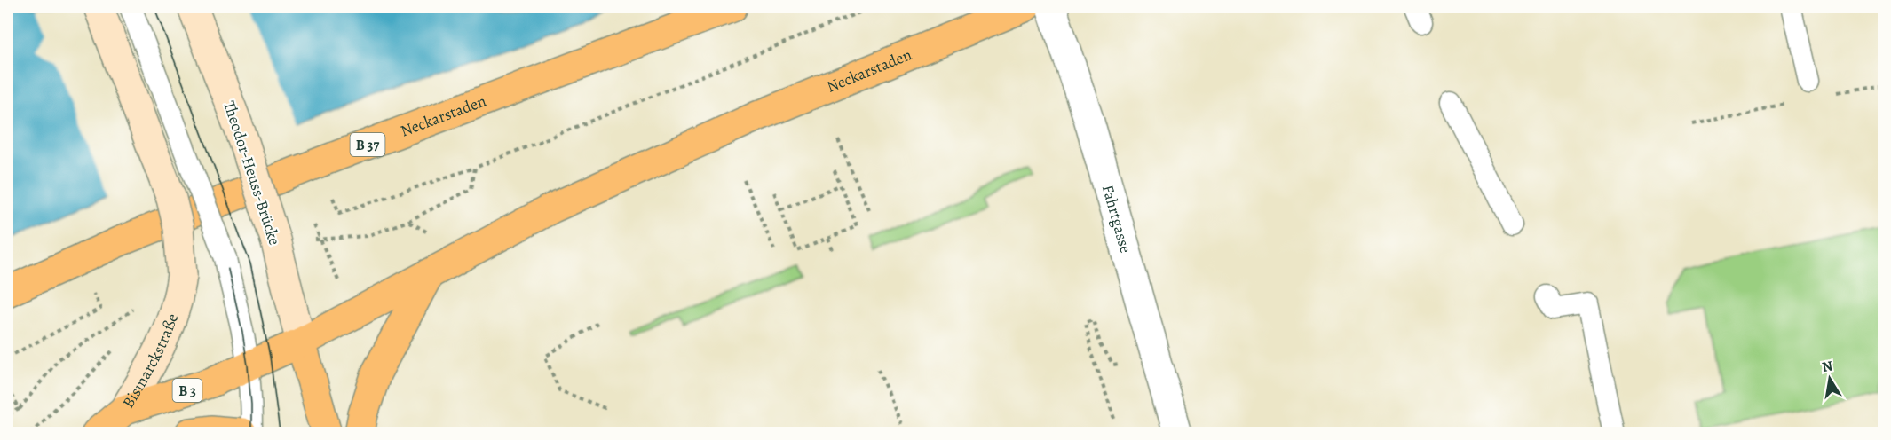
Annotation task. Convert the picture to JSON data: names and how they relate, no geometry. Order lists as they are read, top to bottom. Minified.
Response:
{"streets":{"main road":["Neckarstaden","B 37","Theodor-Heuss-Brücke","Bismarckstraße","B 3"],"street":["Fahrtgasse"]},"crossings":[["Neckarstaden","Theodor-Heuss-Brücke"],["Neckarstaden","B 3"],["Theodor-Heuss-Brücke","B 3"],["Bismarckstraße","B 3"]],"north":"top"}
